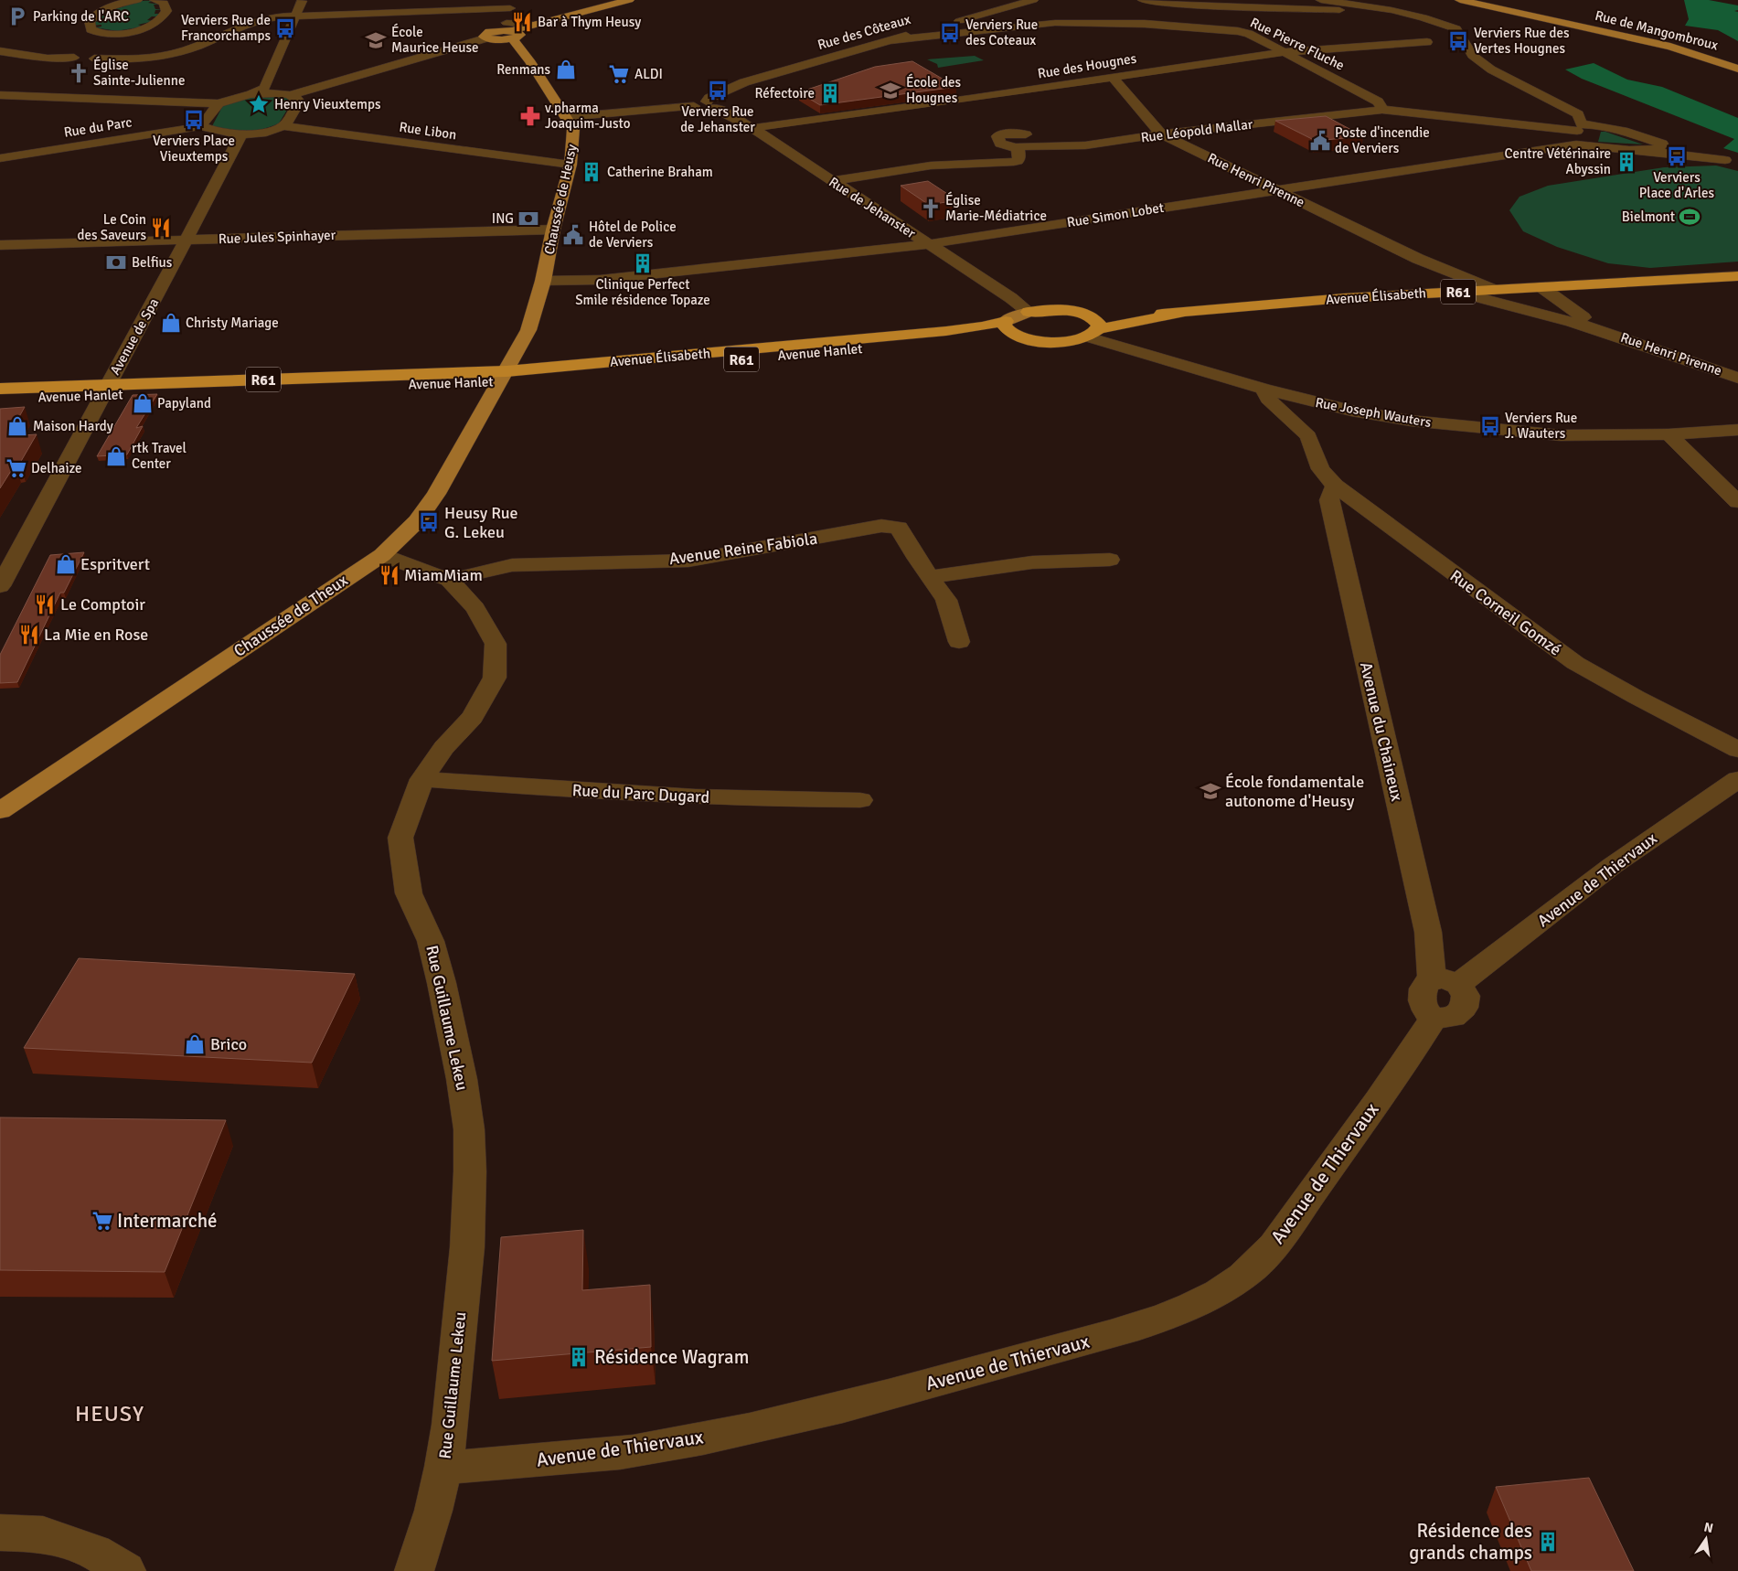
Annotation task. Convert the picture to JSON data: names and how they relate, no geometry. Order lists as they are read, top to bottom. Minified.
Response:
{"streets":{"highway":["R61","Avenue Élisabeth","Avenue Hanlet"],"main road":["Rue de Mangombroux","Chaussée de Heusy","Chaussée de Theux"],"street":["Rue des Côteaux","Rue Pierre Fluche","Rue des Hougnes","Rue du Parc","Rue Libon","Rue Léopold Mallar","Rue Henri Pirenne","Rue de Jehanster","Rue Simon Lobet","Rue Jules Spinhayer","Avenue de Spa","Rue Joseph Wauters","Avenue Reine Fabiola","Rue Corneil Gomzé","Avenue du Chaineux","Rue du Parc Dugard","Avenue de Thiervaux","Rue Guillaume Lekeu"]},"crossings":[["Rue des Côteaux","Rue Pierre Fluche"],["Rue des Côteaux","Rue de Jehanster"],["Rue Pierre Fluche","Rue des Hougnes"],["Rue Pierre Fluche","Rue Léopold Mallar"],["Rue des Hougnes","Rue Henri Pirenne"],["Rue des Hougnes","Rue de Jehanster"],["Rue du Parc","Rue Libon"],["Rue Libon","Chaussée de Heusy"],["Rue Libon","Avenue de Spa"],["Rue Léopold Mallar","Rue Henri Pirenne"],["Rue Léopold Mallar","Rue Simon Lobet"],["Rue Henri Pirenne","Rue Simon Lobet"],["Rue Henri Pirenne","Avenue Élisabeth"],["Chaussée de Heusy","Rue de Jehanster"],["Chaussée de Heusy","Rue Simon Lobet"],["Chaussée de Heusy","Rue Jules Spinhayer"],["Chaussée de Heusy","Avenue Élisabeth"],["Chaussée de Heusy","Avenue Hanlet"],["Chaussée de Heusy","Chaussée de Theux"],["Rue de Jehanster","Rue Simon Lobet"],["Rue de Jehanster","R61"],["Rue Jules Spinhayer","Avenue de Spa"],["R61","Avenue Élisabeth"],["R61","Avenue Hanlet"],["R61","Rue Joseph Wauters"],["Avenue Élisabeth","Avenue Hanlet"],["Avenue Élisabeth","Rue Joseph Wauters"],["Avenue Élisabeth","Chaussée de Theux"],["Avenue de Spa","Avenue Hanlet"],["Avenue Hanlet","Chaussée de Theux"],["Rue Joseph Wauters","Rue Corneil Gomzé"],["Avenue Reine Fabiola","Rue Guillaume Lekeu"],["Rue Corneil Gomzé","Avenue du Chaineux"],["Chaussée de Theux","Rue Guillaume Lekeu"],["Avenue du Chaineux","Avenue de Thiervaux"],["Rue du Parc Dugard","Rue Guillaume Lekeu"],["Avenue de Thiervaux","Rue Guillaume Lekeu"]],"districts":["HEUSY"],"places":{"parking":["Parking de l'ARC"],"restaurant":["Bar à Thym Heusy","Le Coin des Saveurs","MiamMiam","Le Comptoir","La Mie en Rose"],"bus stop":["Verviers Rue de Francorchamps","Verviers Rue des Coteaux","Verviers Rue des Vertes Hougnes","Verviers Rue de Jehanster","Verviers Place Vieuxtemps","Verviers Place d'Arles","Verviers Rue J. Wauters","Heusy Rue G. Lekeu"],"school or university":["École Maurice Heuse","École des Hougnes","École fondamentale autonome d'Heusy"],"shop":["Renmans","Christy Mariage","Papyland","Maison Hardy","rtk Travel Center","Espritvert","Brico"],"church":["Église Sainte-Julienne","Église Marie-Médiatrice"],"supermarket":["ALDI","Delhaize","Intermarché"],"building":["Réfectoire","Centre Vétérinaire Abyssin","Catherine Braham","Clinique Perfect Smile résidence Topaze","Résidence Wagram","Résidence des grands champs"],"place":["Henry Vieuxtemps"],"pharmacy":["v.pharma Joaquim-Justo"],"public building":["Poste d'incendie de Verviers","Hôtel de Police de Verviers"],"sports":["Bielmont"],"bank":["ING","Belfius"]},"north":"top"}
